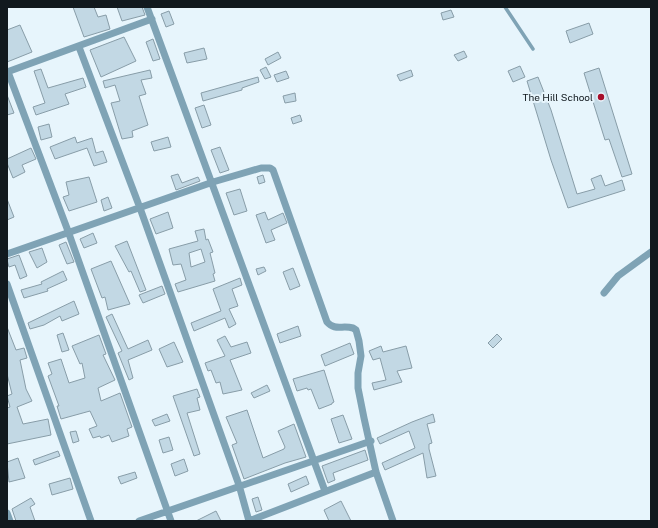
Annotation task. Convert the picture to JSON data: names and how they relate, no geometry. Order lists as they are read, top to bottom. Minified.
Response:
{"places":["The Hill School"]}
